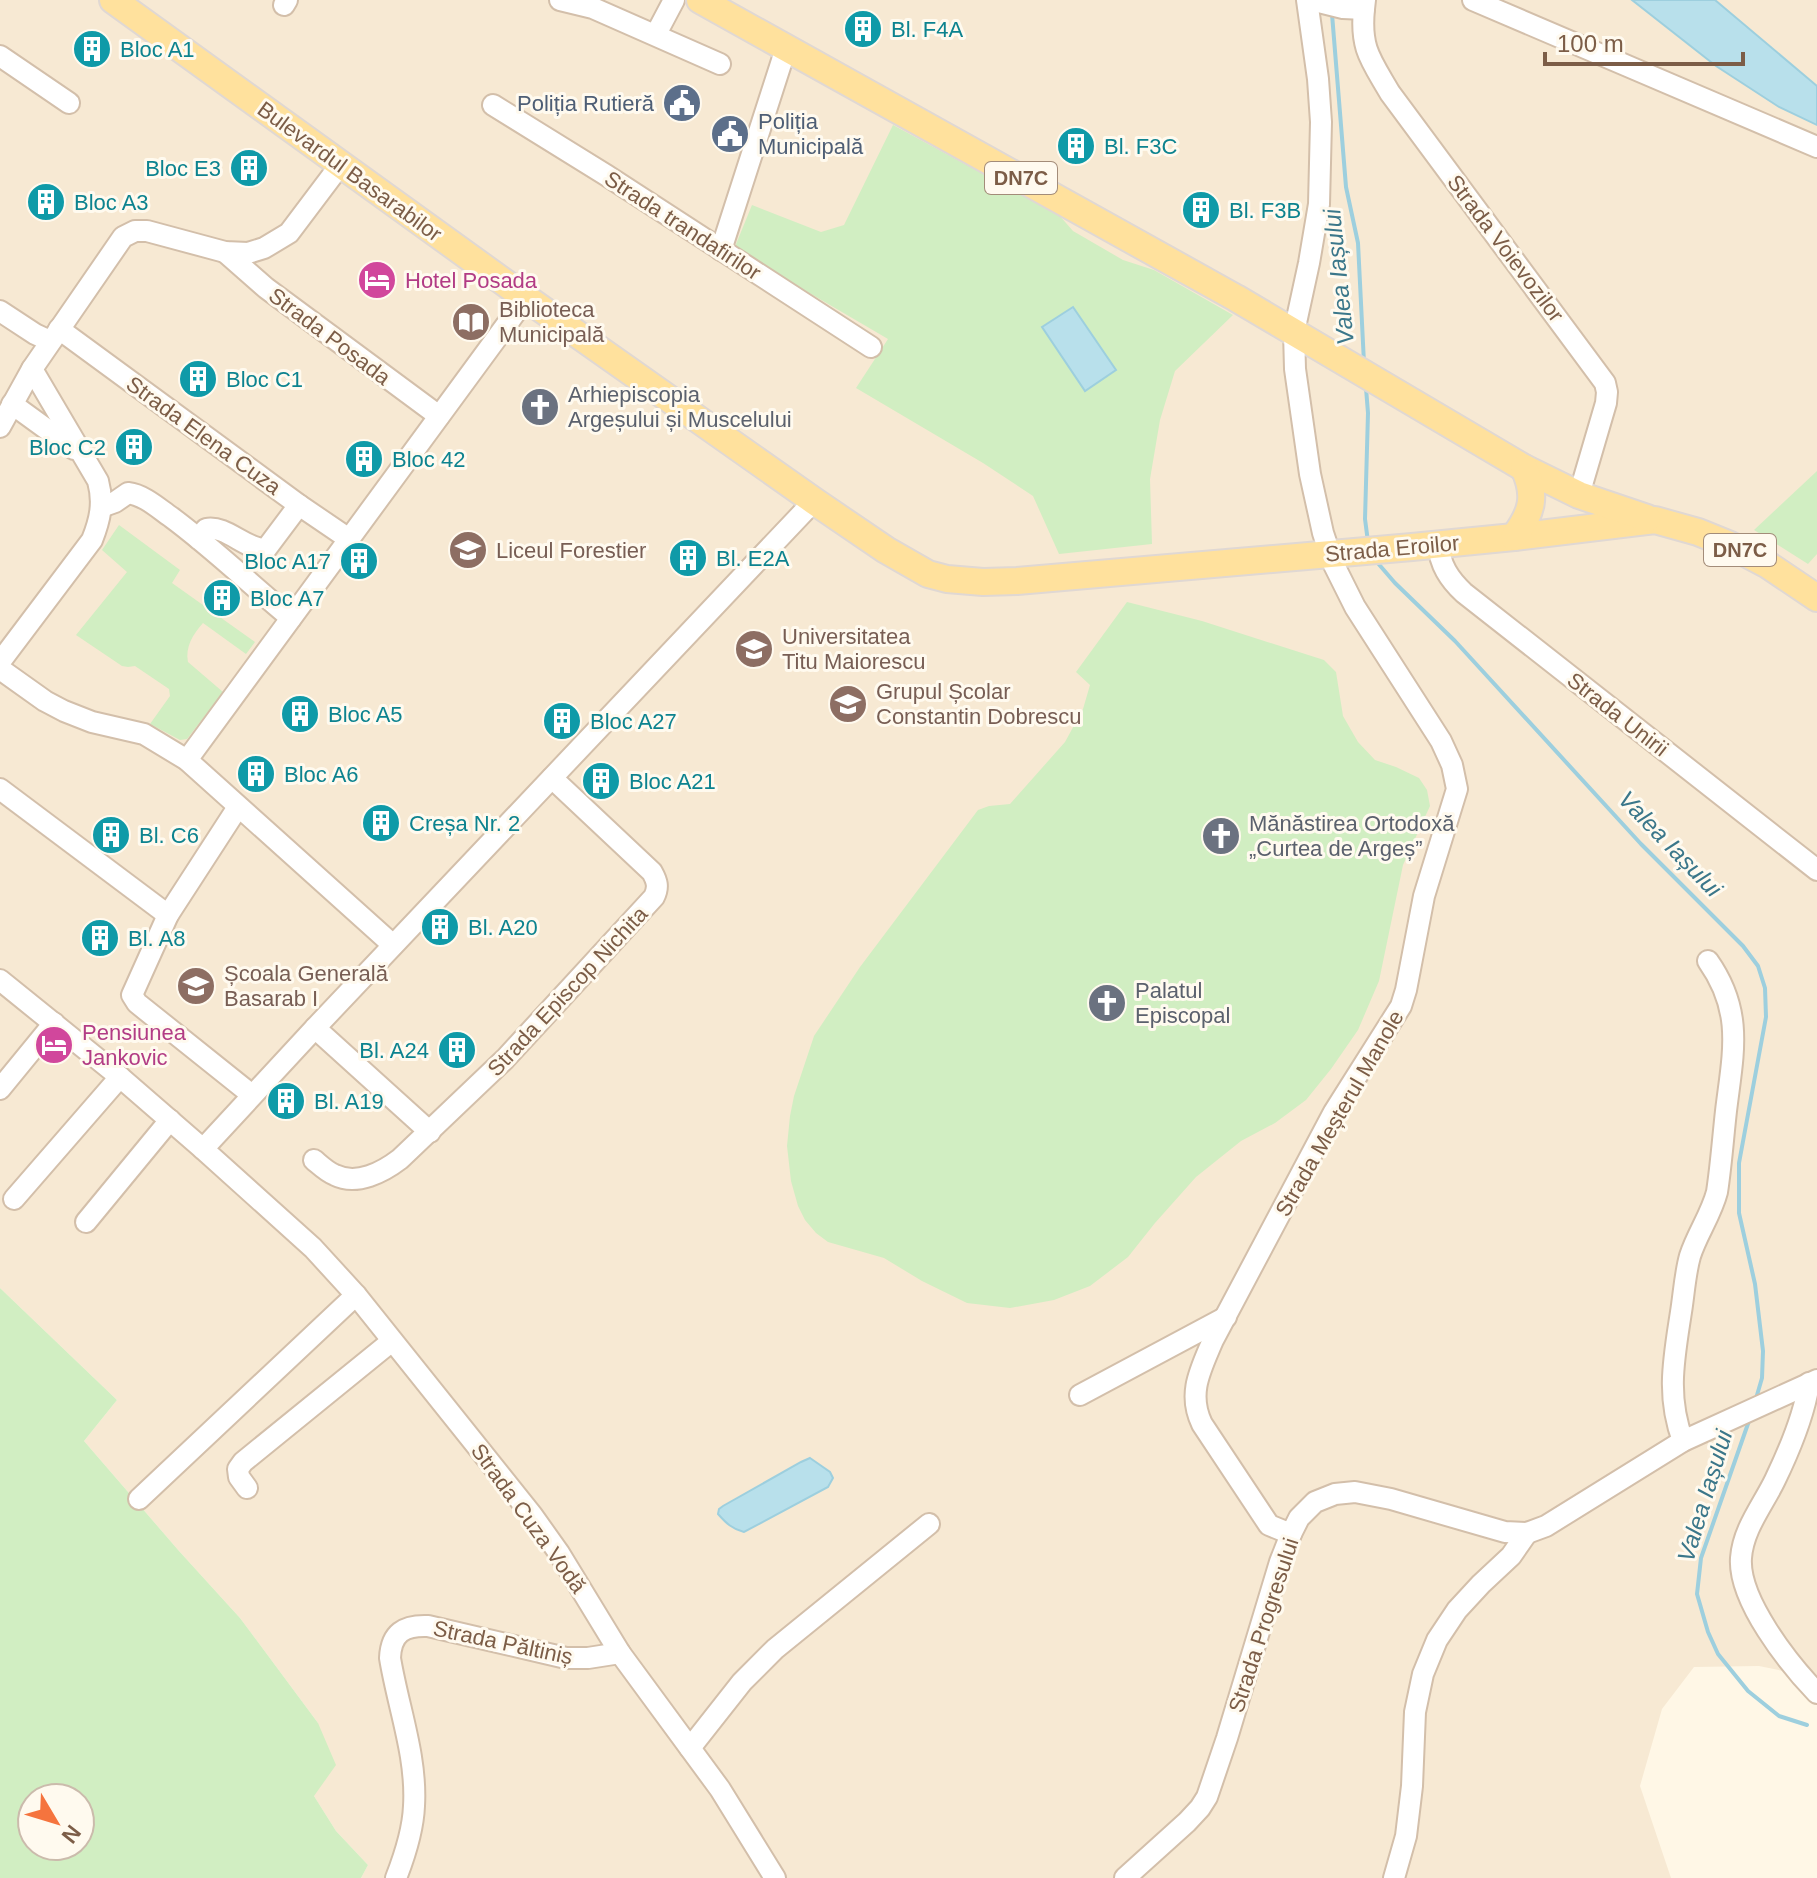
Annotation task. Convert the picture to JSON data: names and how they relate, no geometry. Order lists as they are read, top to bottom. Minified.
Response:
{"streets":{"main road":["Bulevardul Basarabilor","DN7C","Strada Eroilor"],"street":["Strada trandafirilor","Strada Voievozilor","Strada Posada","Strada Elena Cuza","Strada Unirii","Strada Episcop Nichita","Strada Meșterul Manole","Strada Cuza Vodă","Strada Progresului","Strada Păltiniș"]},"crossings":[["Bulevardul Basarabilor","Strada Eroilor"],["DN7C","Strada Voievozilor"],["DN7C","Strada Eroilor"],["DN7C","Strada Meșterul Manole"],["Strada Eroilor","Strada Unirii"],["Strada Eroilor","Strada Meșterul Manole"],["Strada Meșterul Manole","Strada Progresului"],["Strada Cuza Vodă","Strada Păltiniș"]],"water":["Valea Iașului"],"places":{"building":["Bl. F4A","Bloc A1","Bl. F3C","Bloc E3","Bloc A3","Bl. F3B","Bloc C1","Bloc C2","Bloc 42","Bl. E2A","Bloc A17","Bloc A7","Bloc A5","Bloc A27","Bloc A6","Bloc A21","Creșa Nr. 2","Bl. C6","Bl. A20","Bl. A8","Bl. A24","Bl. A19"],"public building":["Poliția Rutieră","Poliția Municipală"],"hotel":["Hotel Posada","Pensiunea Jankovic"],"library":["Biblioteca Municipală"],"church":["Arhiepiscopia Argeșului și Muscelului","Mănăstirea Ortodoxă „Curtea de Argeș”","Palatul Episcopal"],"school or university":["Liceul Forestier","Universitatea Titu Maiorescu","Grupul Școlar Constantin Dobrescu","Școala Generală Basarab I"]},"scale_bar":"100 m","north":"bottom right"}
